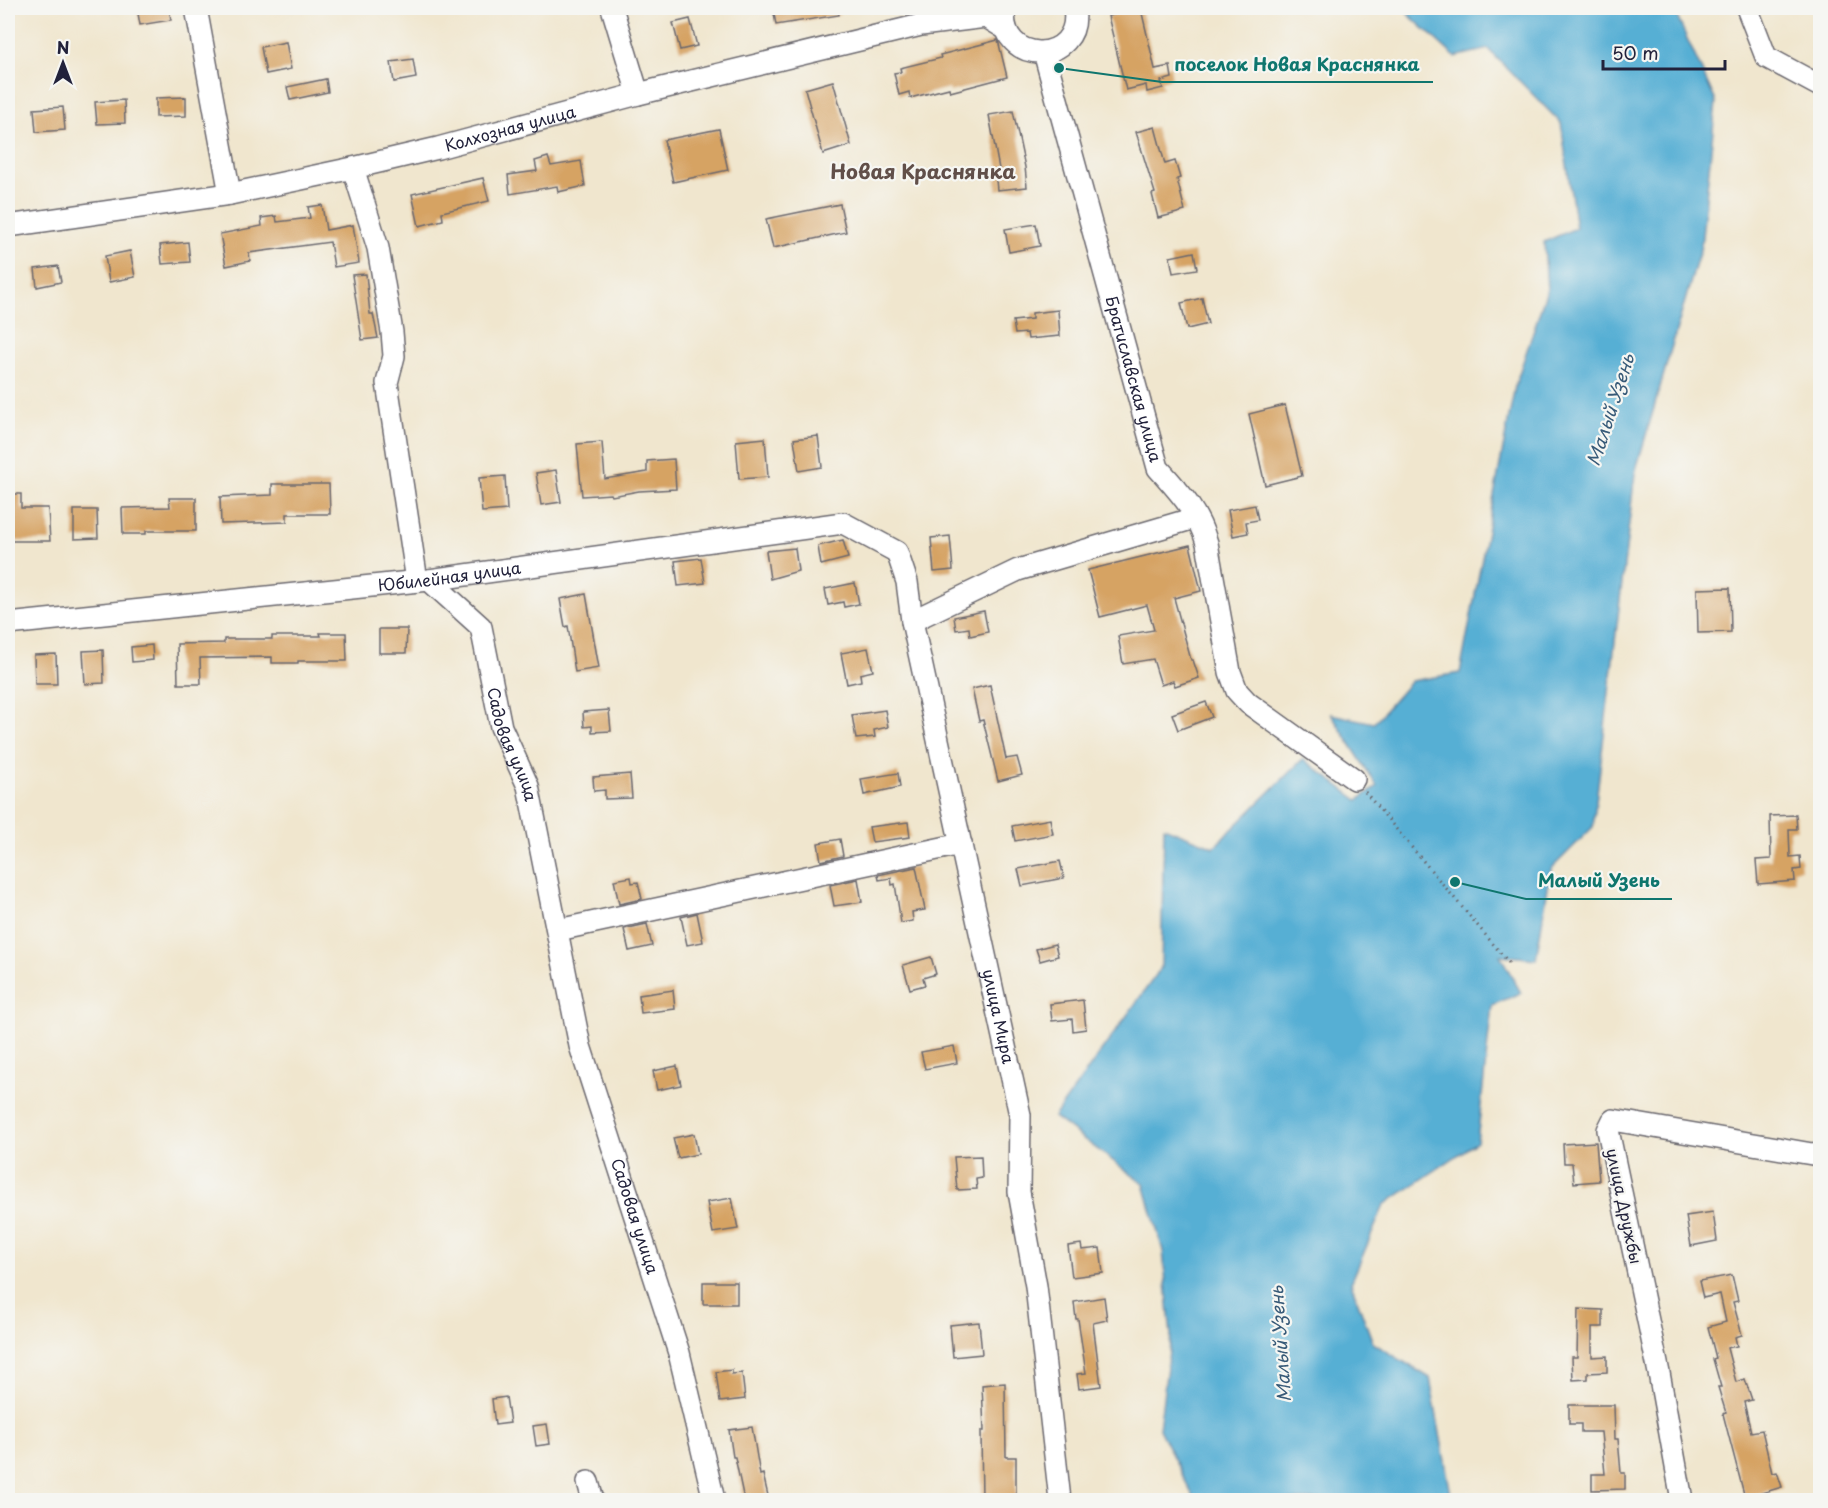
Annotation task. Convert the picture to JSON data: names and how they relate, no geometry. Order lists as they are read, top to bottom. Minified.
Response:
{"streets":{"street":["Колхозная улица","Братиславская улица","Юбилейная улица","Садовая улица","улица Мира","улица Дружбы"]},"crossings":[["Юбилейная улица","Садовая улица"],["Юбилейная улица","улица Мира"]],"districts":["Новая Краснянка"],"water":["Малый Узень"],"places":["поселок Новая Краснянка","Малый Узень"],"scale_bar":"50 m","north":"top"}
